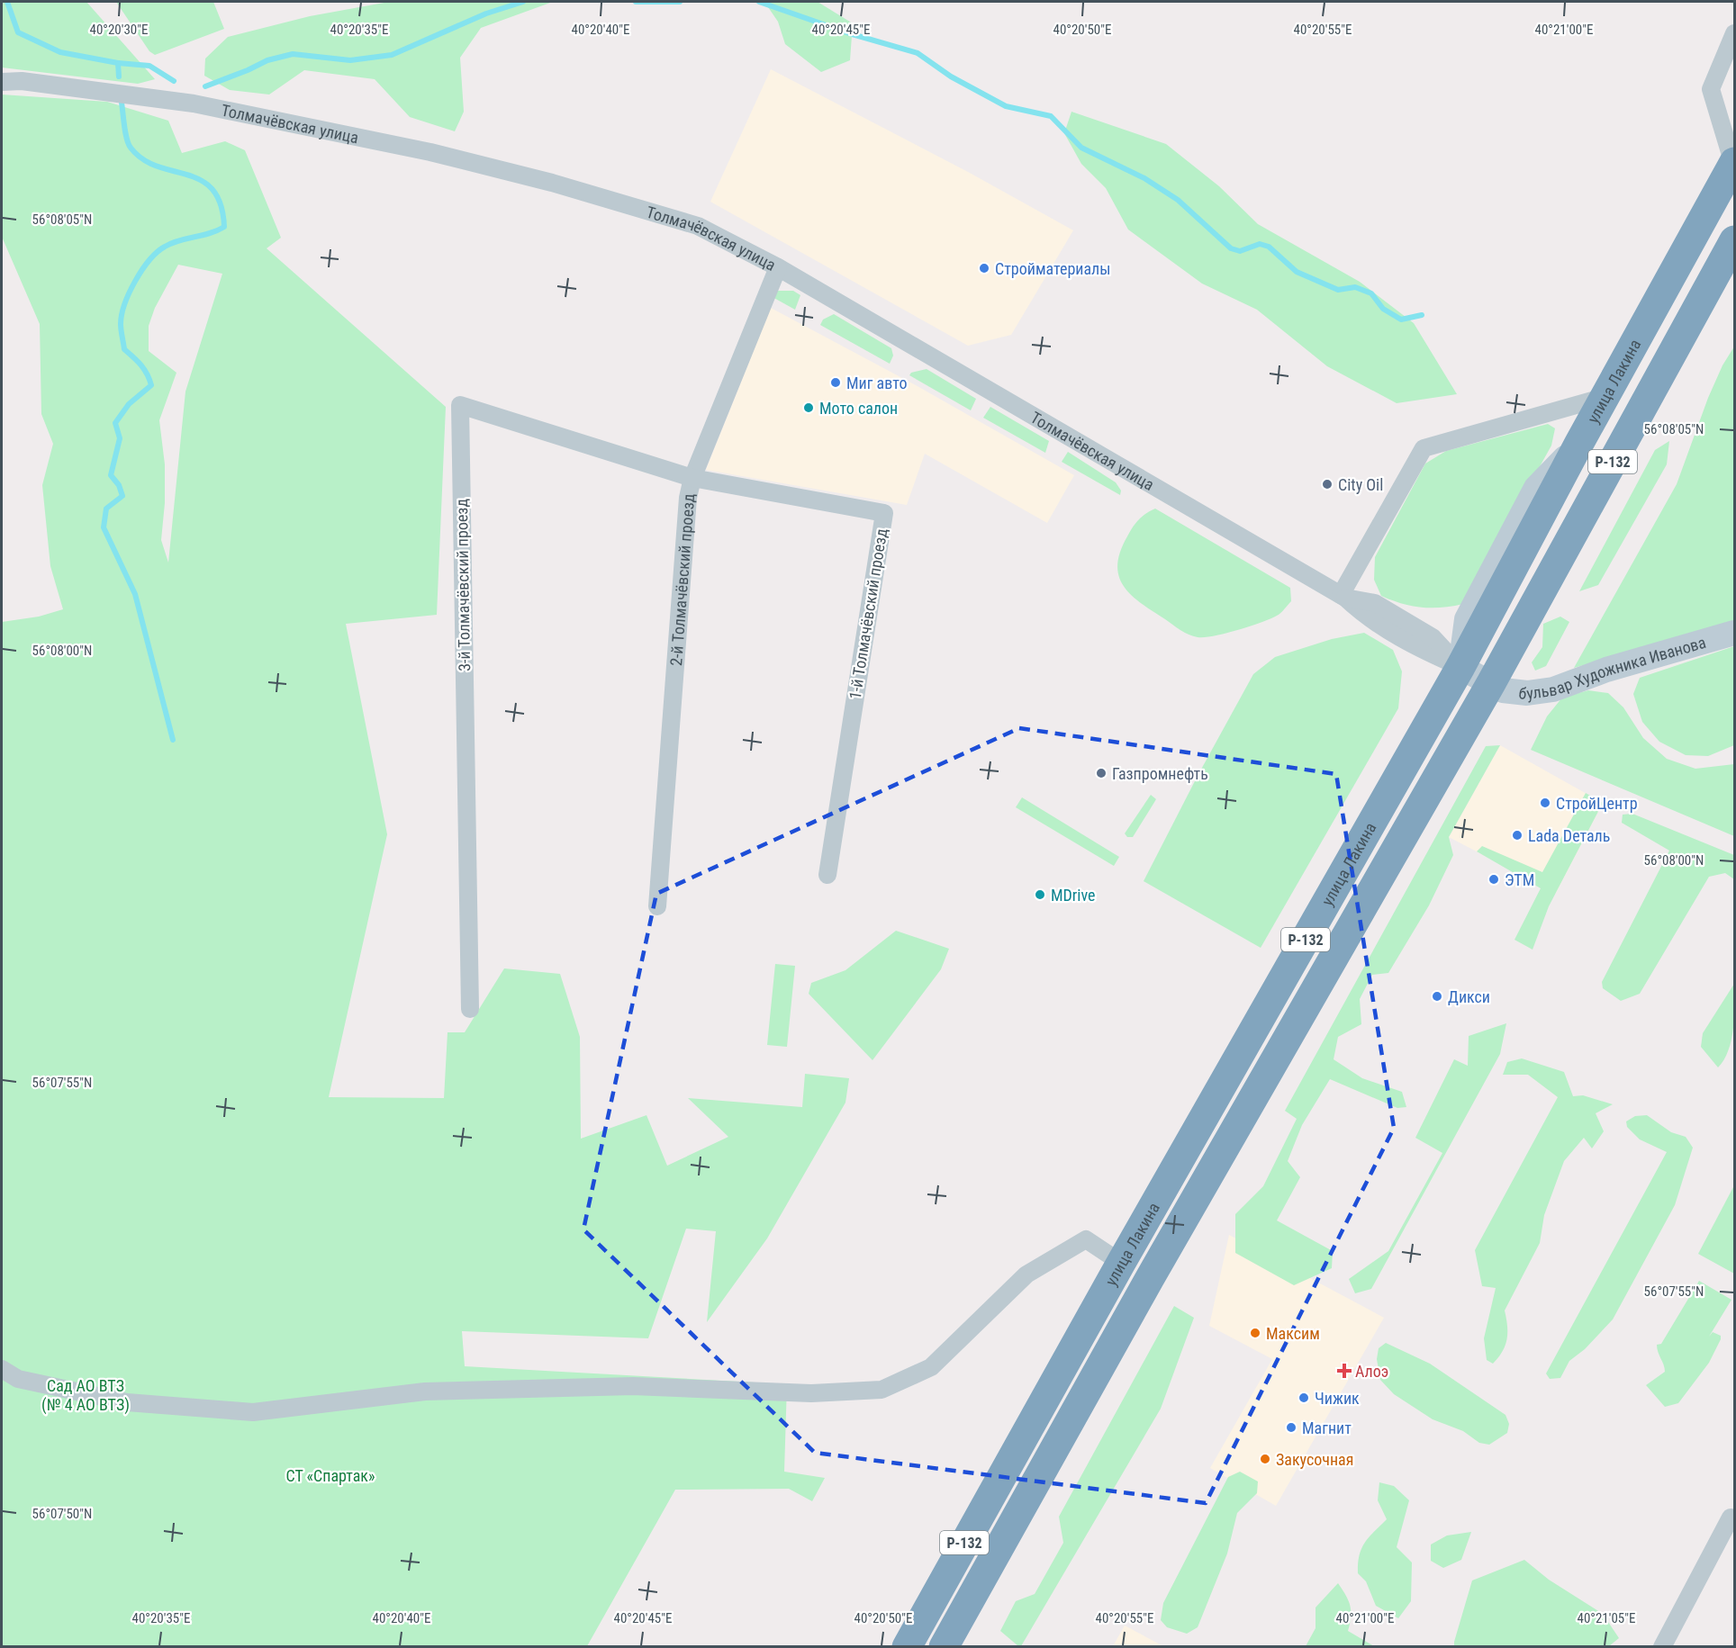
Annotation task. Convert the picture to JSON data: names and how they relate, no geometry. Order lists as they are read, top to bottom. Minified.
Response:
{"streets":{"highway":["улица Лакина","Р-132"],"street":["Толмачёвская улица","2-й Толмачёвский проезд","3-й Толмачёвский проезд","1-й Толмачёвский проезд","бульвар Художника Иванова"]},"crossings":[["Толмачёвская улица","улица Лакина"],["Толмачёвская улица","2-й Толмачёвский проезд"],["Толмачёвская улица","бульвар Художника Иванова"],["улица Лакина","бульвар Художника Иванова"],["2-й Толмачёвский проезд","3-й Толмачёвский проезд"],["2-й Толмачёвский проезд","1-й Толмачёвский проезд"],["3-й Толмачёвский проезд","1-й Толмачёвский проезд"]],"parks":["Сад АО ВТЗ (№ 4 АО ВТЗ)","СТ «Спартак»"],"places":{"other":["Стройматериалы","Миг авто","Мото салон","City Oil","Газпромнефть","СтройЦентр","Lada Dеталь","ЭТМ","MDrive","Дикси","Максим","Чижик","Магнит","Закусочная"],"health":["Алоэ"]},"coordinates":["40°20'30\"E","40°20'35\"E","40°20'40\"E","40°20'45\"E","40°20'50\"E","40°20'55\"E","40°21'00\"E","56°08'05\"N","56°08'00\"N","56°07'55\"N","56°07'50\"N","40°21'05\"E"]}
